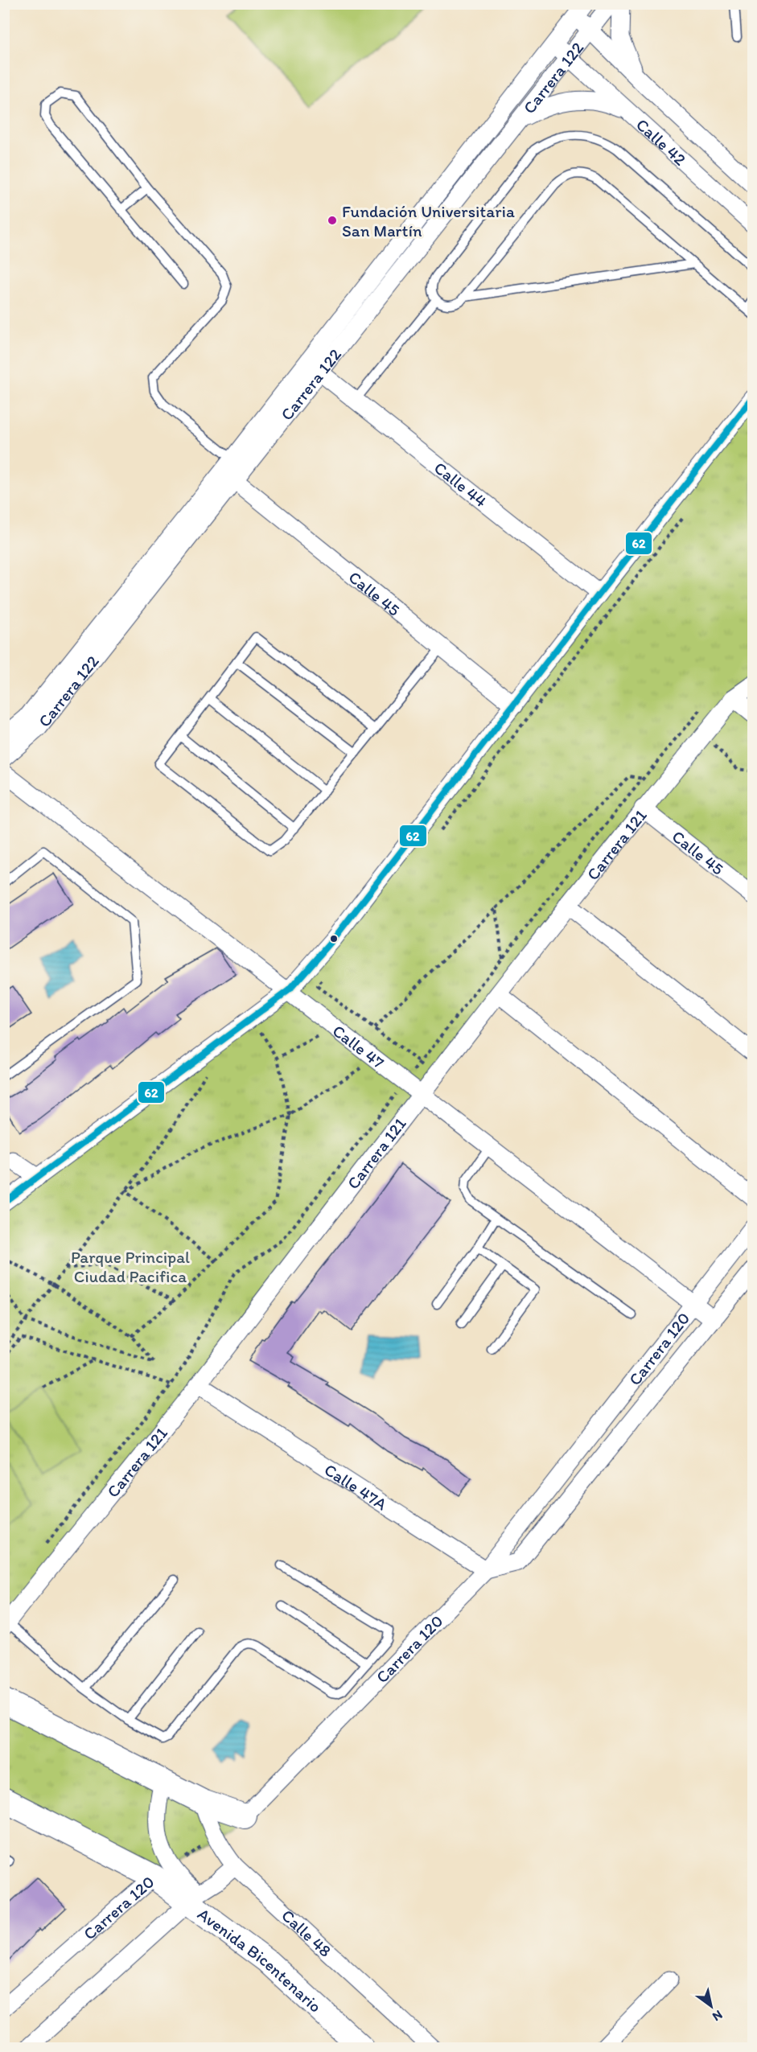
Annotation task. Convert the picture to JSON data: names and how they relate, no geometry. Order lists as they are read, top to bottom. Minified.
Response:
{"streets":{"main road":["Avenida Bicentenario"],"street":["Carrera 122","Calle 42","Calle 44","Calle 45","Carrera 121","Calle 47","Carrera 120","Calle 47A","Calle 48"]},"crossings":[["Carrera 122","Calle 42"],["Carrera 122","Calle 44"],["Carrera 122","Calle 45"],["Calle 45","Carrera 121"],["Carrera 121","Calle 47"],["Carrera 121","Calle 47A"],["Calle 47","Carrera 120"],["Carrera 120","Calle 47A"],["Carrera 120","Calle 48"],["Carrera 120","Avenida Bicentenario"]],"parks":["Parque Principal Ciudad Pacifica"],"places":["Fundación Universitaria San Martín"],"lines":["transit line 62"],"north":"bottom right"}
